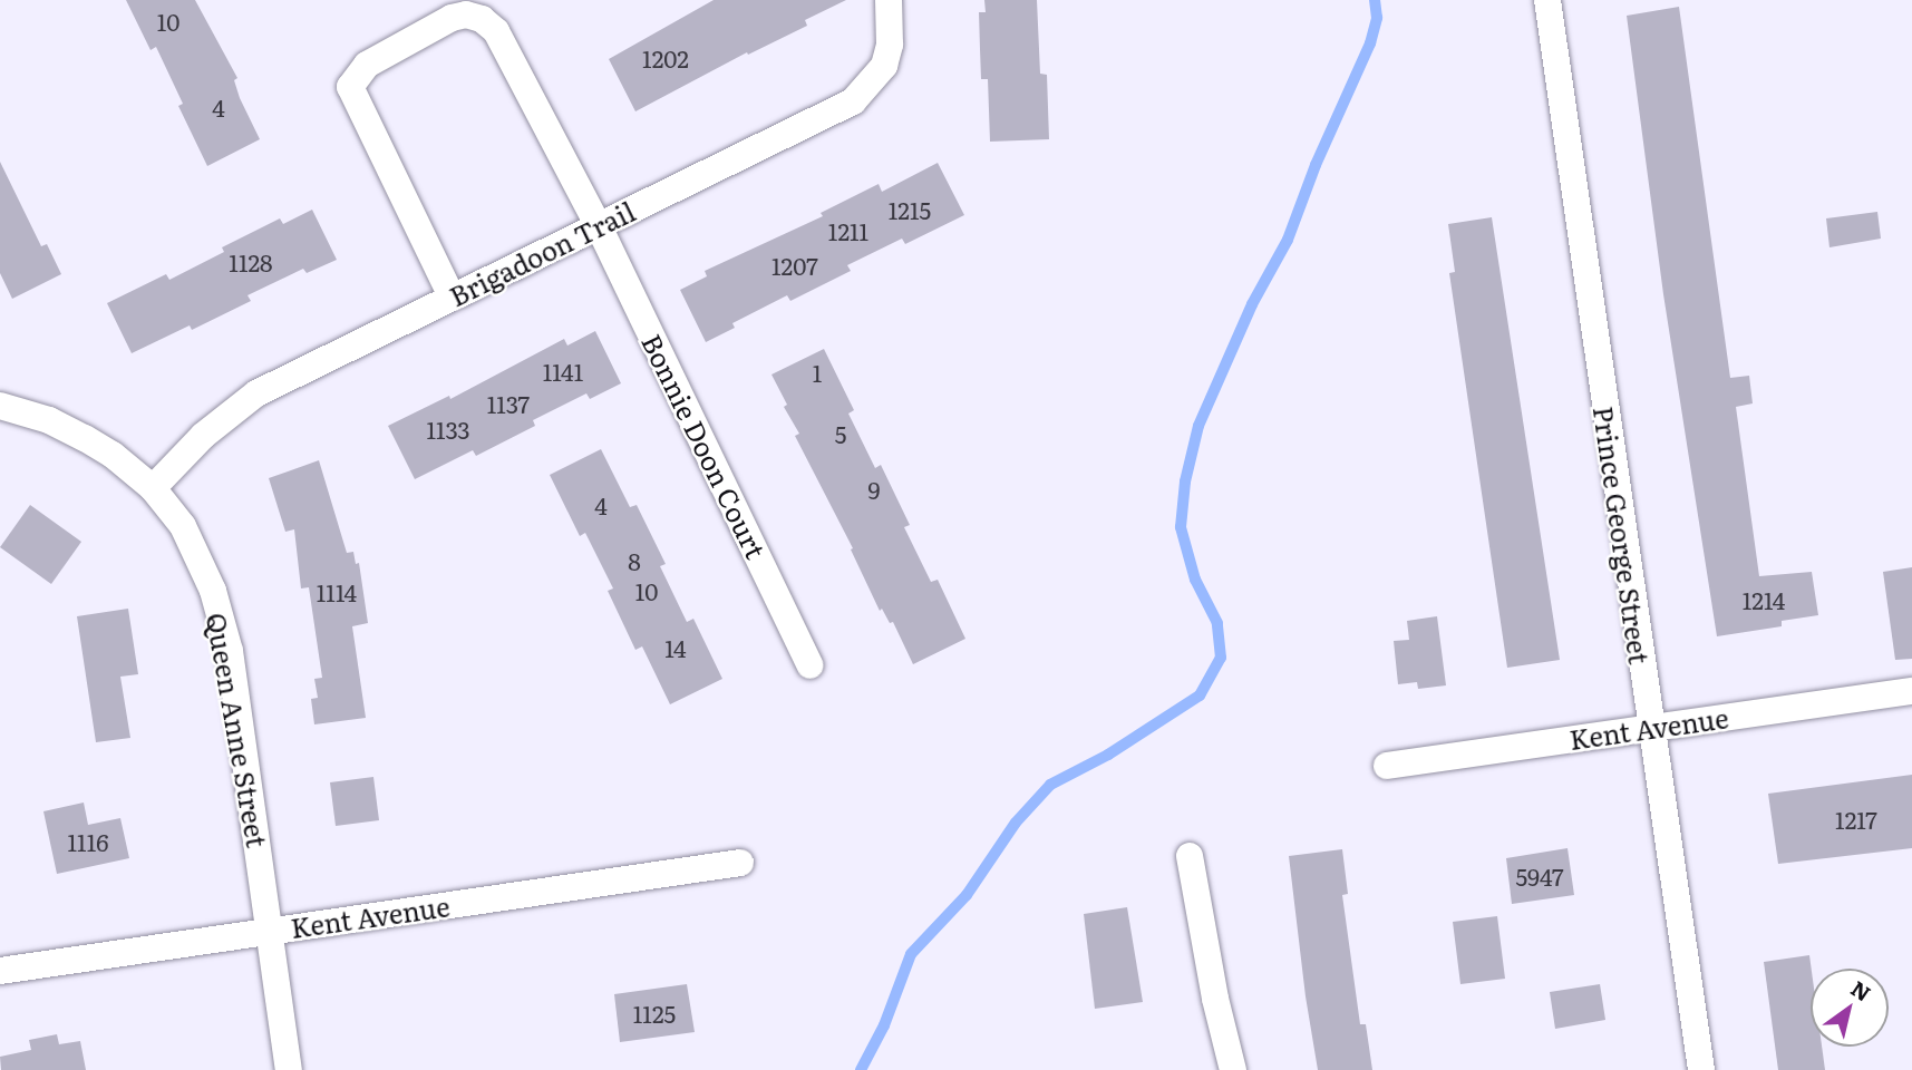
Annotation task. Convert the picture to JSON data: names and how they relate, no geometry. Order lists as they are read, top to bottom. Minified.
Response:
{"streets":{"street":["Brigadoon Trail","Bonnie Doon Court","Prince George Street","Kent Avenue","Queen Anne Street"]},"crossings":[["Brigadoon Trail","Bonnie Doon Court"],["Brigadoon Trail","Queen Anne Street"],["Prince George Street","Kent Avenue"],["Kent Avenue","Queen Anne Street"]],"house_numbers":["10","1202","4","1215","1211","1128","1207","1141","1","1137","1133","5","9","4","8","10","1114","1214","14","1217","1116","5947","1125"],"north":"top right"}
